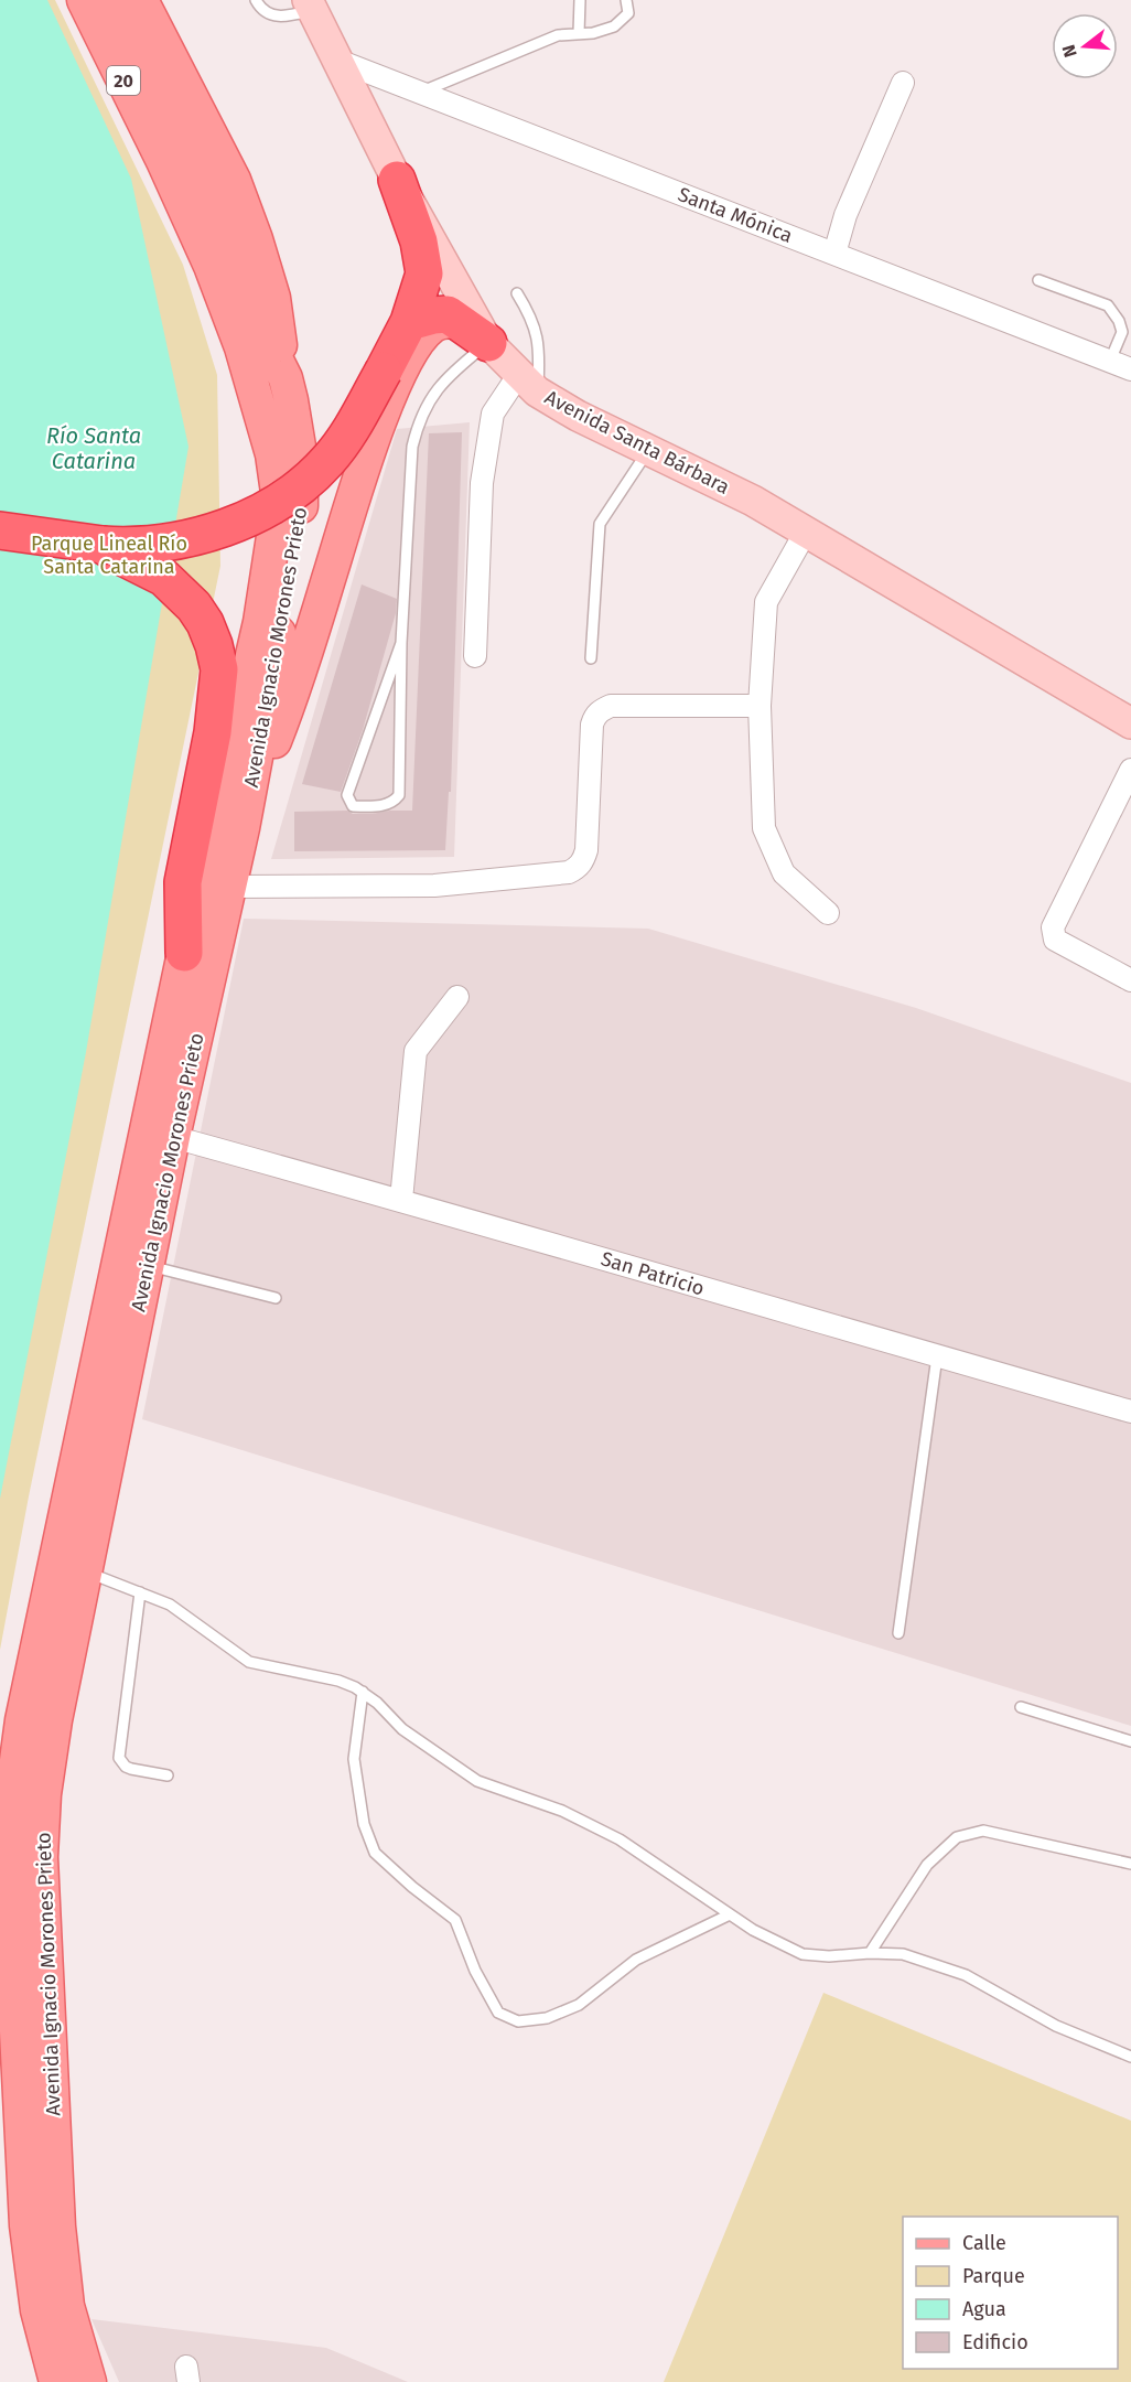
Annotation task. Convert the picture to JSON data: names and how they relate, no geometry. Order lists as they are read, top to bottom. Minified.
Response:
{"streets":{"main road":["20","Avenida Ignacio Morones Prieto"],"street":["Santa Mónica","Avenida Santa Bárbara","San Patricio"]},"crossings":[["20","Avenida Ignacio Morones Prieto"],["Santa Mónica","Avenida Santa Bárbara"],["Avenida Ignacio Morones Prieto","San Patricio"]],"water":["Río Santa Catarina"],"parks":["Parque Lineal Río Santa Catarina"],"legend":["Calle","Parque","Agua","Edificio"],"north":"left"}
